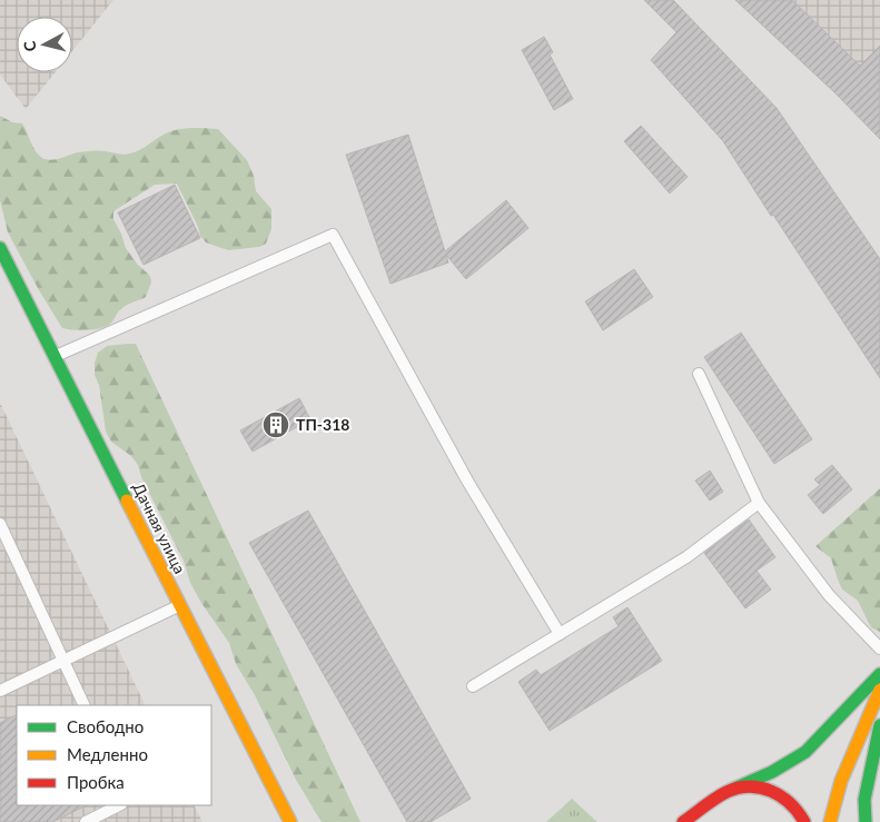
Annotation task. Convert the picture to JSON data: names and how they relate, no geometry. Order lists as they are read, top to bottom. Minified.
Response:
{"streets":{"street":["Дачная улица"]},"places":{"building":["ТП-318"]},"legend":["Свободно","Медленно","Пробка"],"north":"left"}
